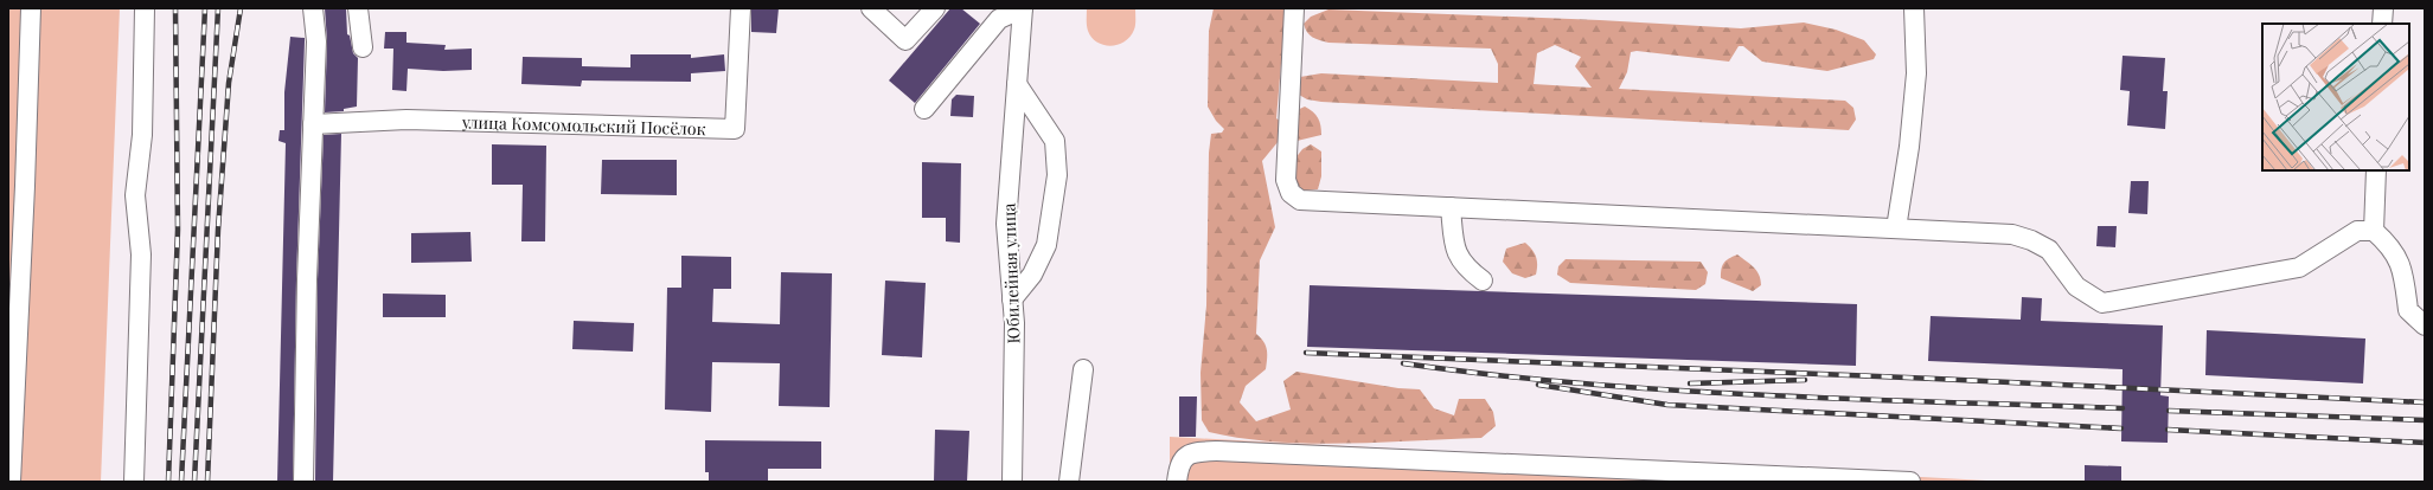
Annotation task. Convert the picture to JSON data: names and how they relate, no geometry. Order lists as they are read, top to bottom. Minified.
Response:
{"streets":{"street":["улица Комсомольский Посёлок","Юбилейная улица"]}}
